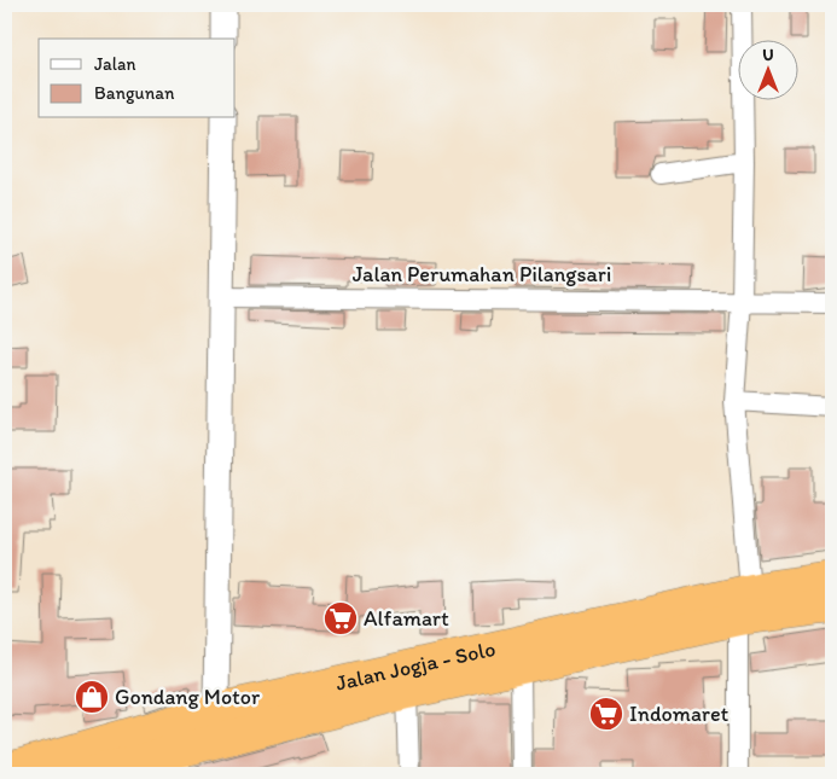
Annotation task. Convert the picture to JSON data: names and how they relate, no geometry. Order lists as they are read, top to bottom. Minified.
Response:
{"streets":{"highway":["Jalan Jogja - Solo"],"street":["Jalan Perumahan Pilangsari"]},"places":{"supermarket":["Alfamart","Indomaret"],"shop":["Gondang Motor"]},"legend":["Jalan","Bangunan"],"north":"top"}
